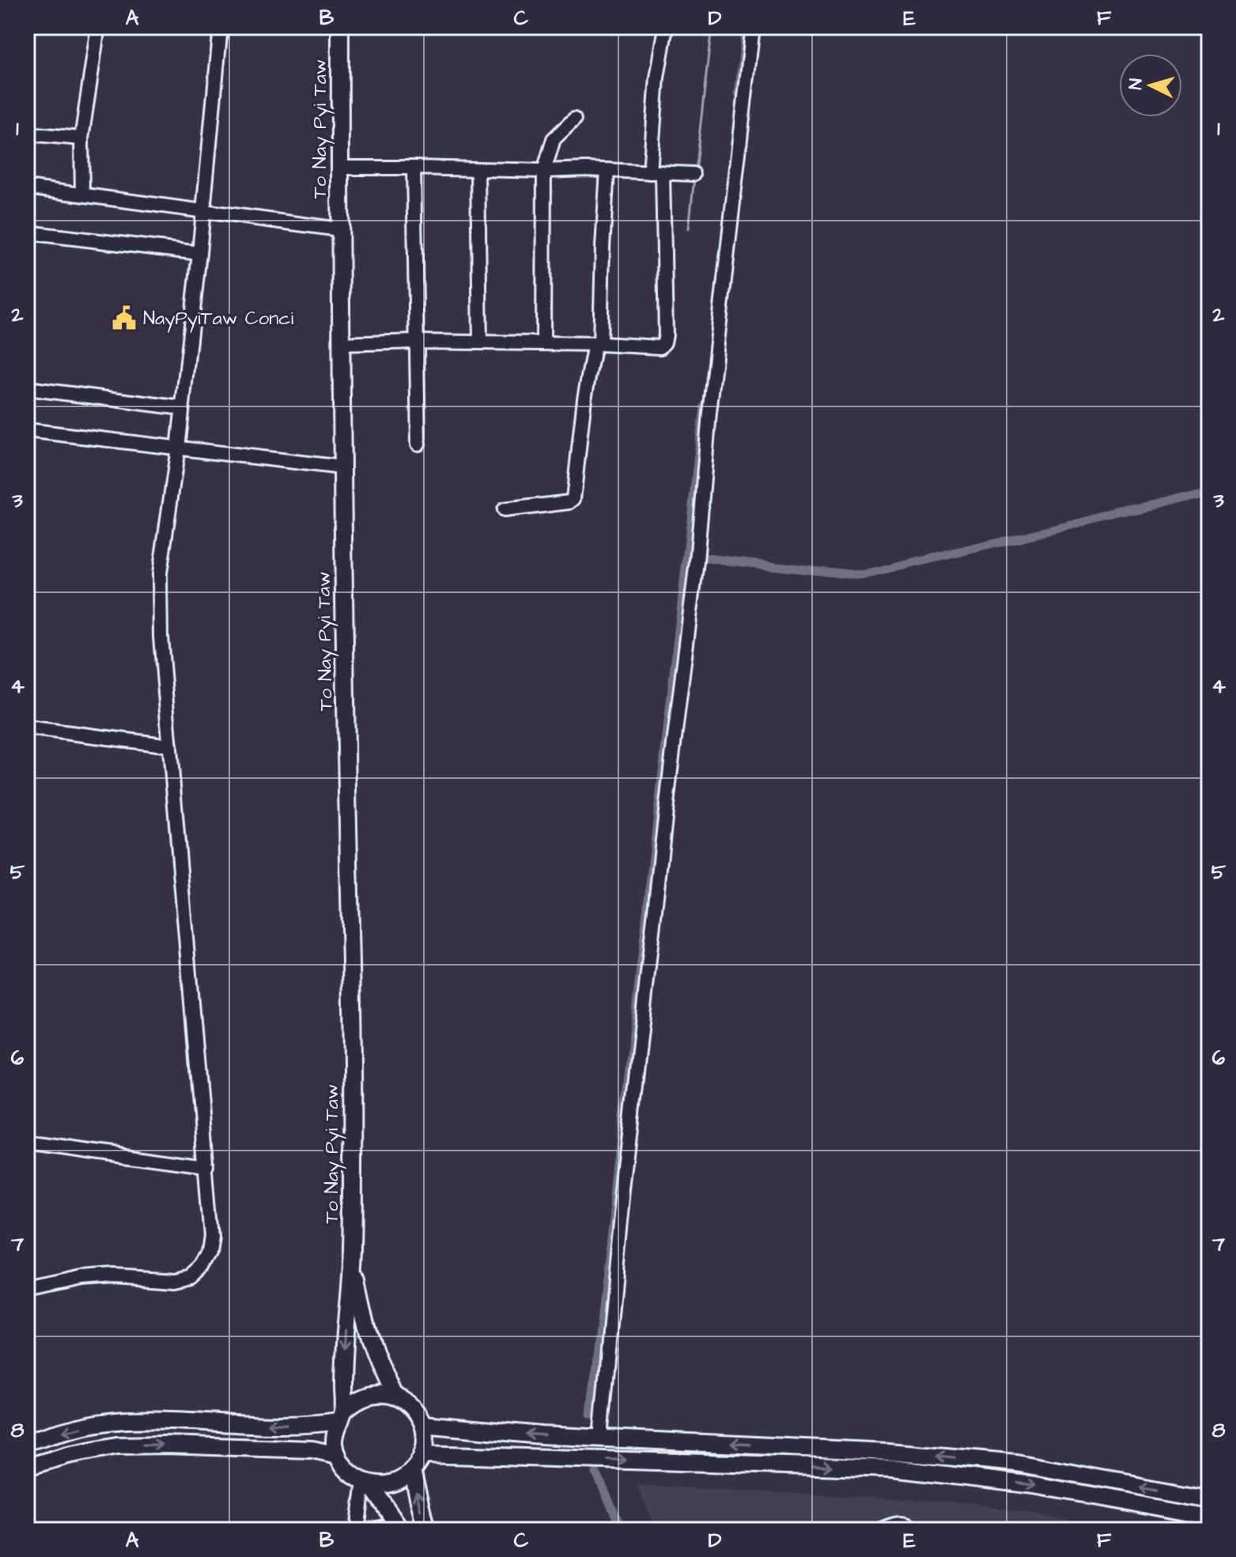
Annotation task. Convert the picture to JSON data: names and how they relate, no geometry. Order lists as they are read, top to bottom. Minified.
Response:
{"streets":{"main road":["To Nay Pyi Taw"]},"places":{"public building":["NayPyiTaw Conci"]},"north":"left","grid":{"columns":["A","B","C","D","E","F"],"rows":["1","2","3","4","5","6","7","8"]}}
